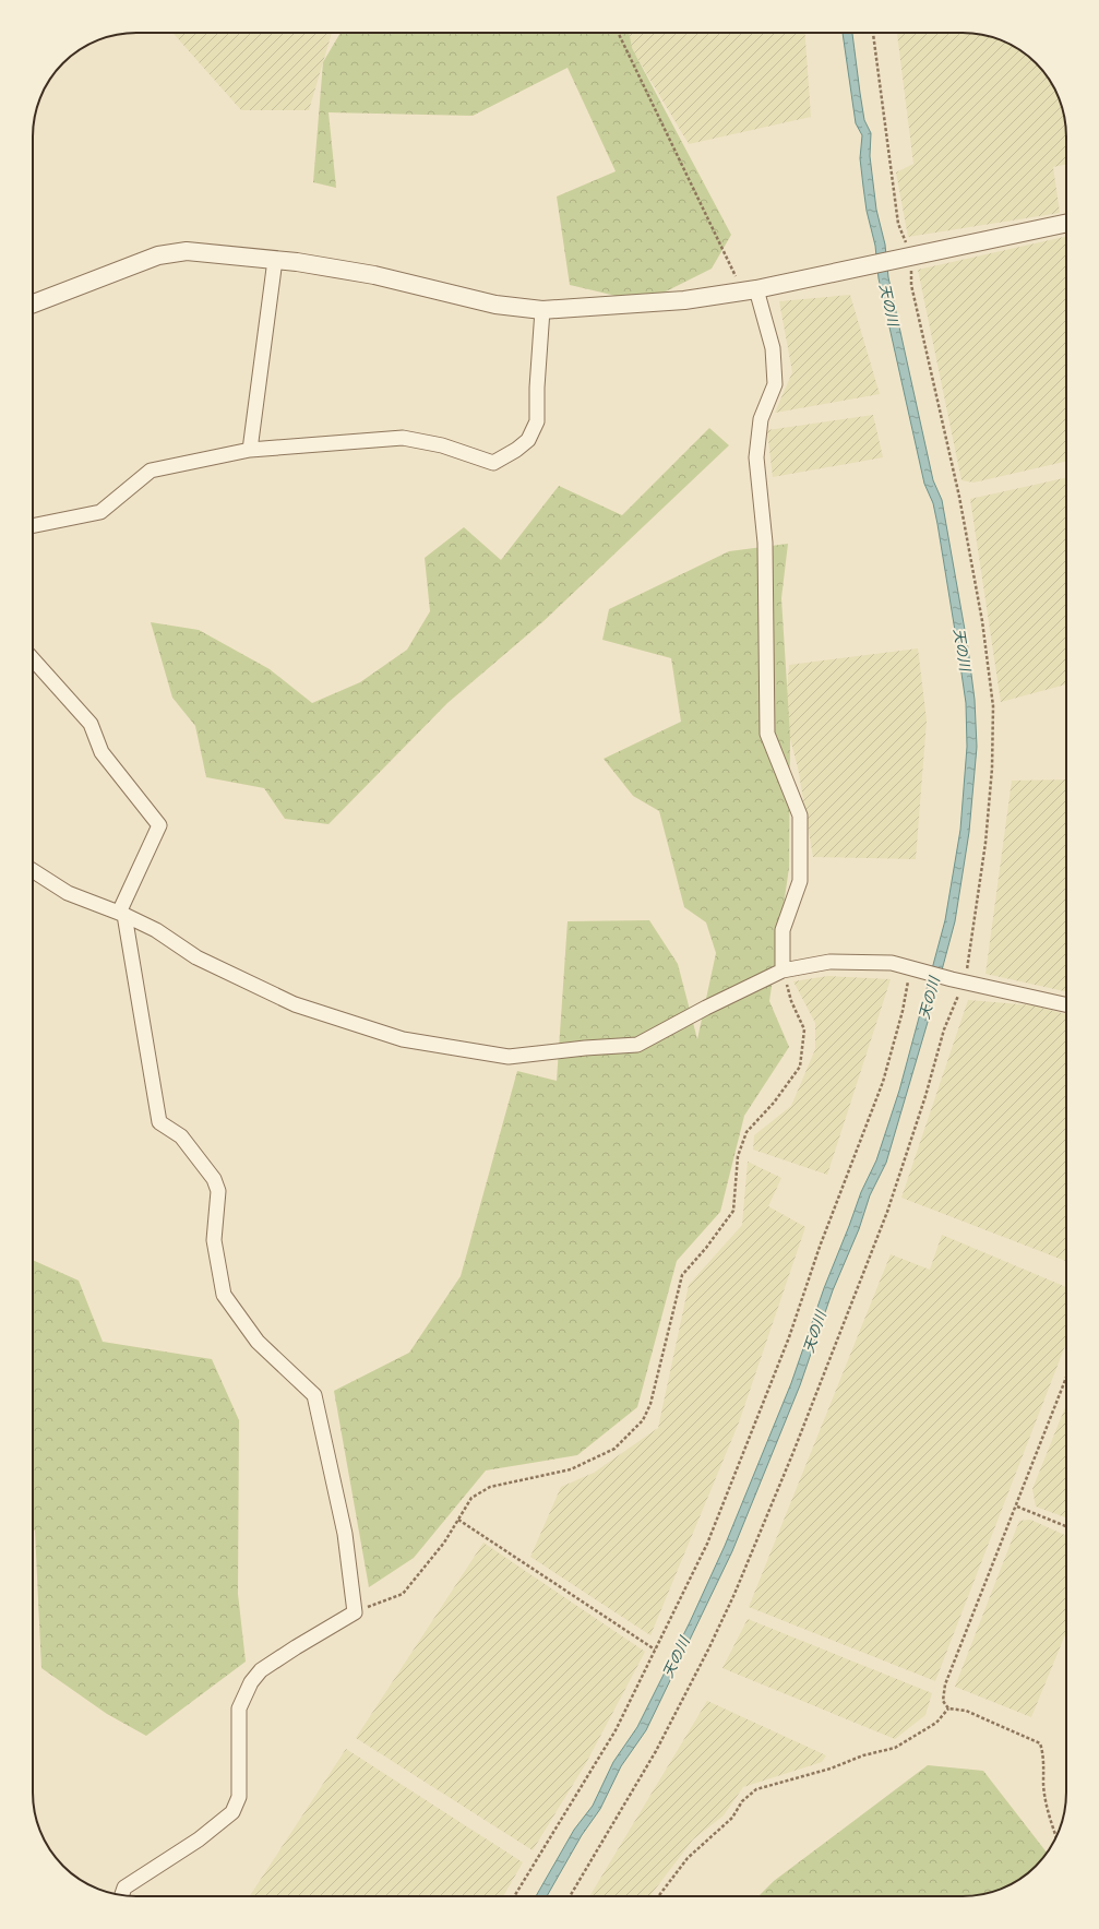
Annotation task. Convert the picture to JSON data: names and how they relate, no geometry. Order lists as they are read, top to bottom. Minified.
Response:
{"water":["天の川"]}
